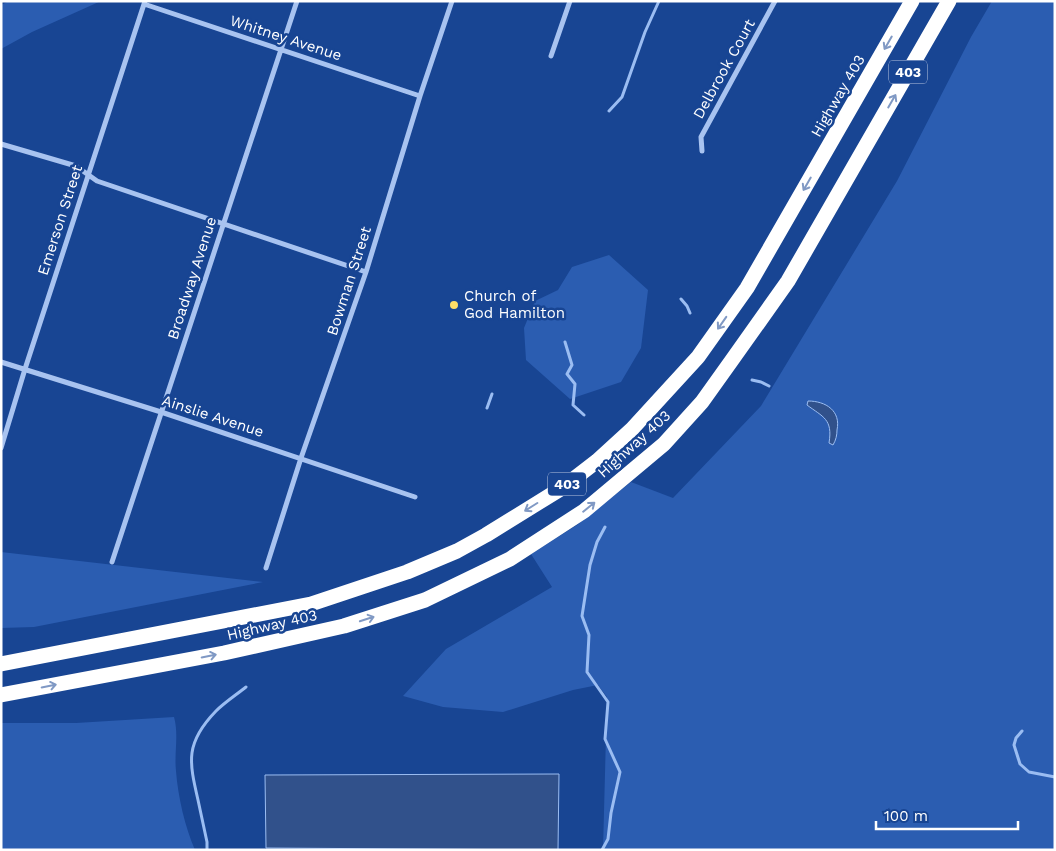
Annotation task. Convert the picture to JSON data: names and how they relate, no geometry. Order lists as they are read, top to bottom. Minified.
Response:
{"streets":{"highway":["403","Highway 403"],"street":["Whitney Avenue","Delbrook Court","Emerson Street","Broadway Avenue","Bowman Street","Ainslie Avenue"]},"crossings":[["Whitney Avenue","Emerson Street"],["Whitney Avenue","Broadway Avenue"],["Whitney Avenue","Bowman Street"],["Emerson Street","Ainslie Avenue"],["Broadway Avenue","Ainslie Avenue"],["Bowman Street","Ainslie Avenue"]],"places":["Church of God Hamilton"],"scale_bar":"100 m"}
